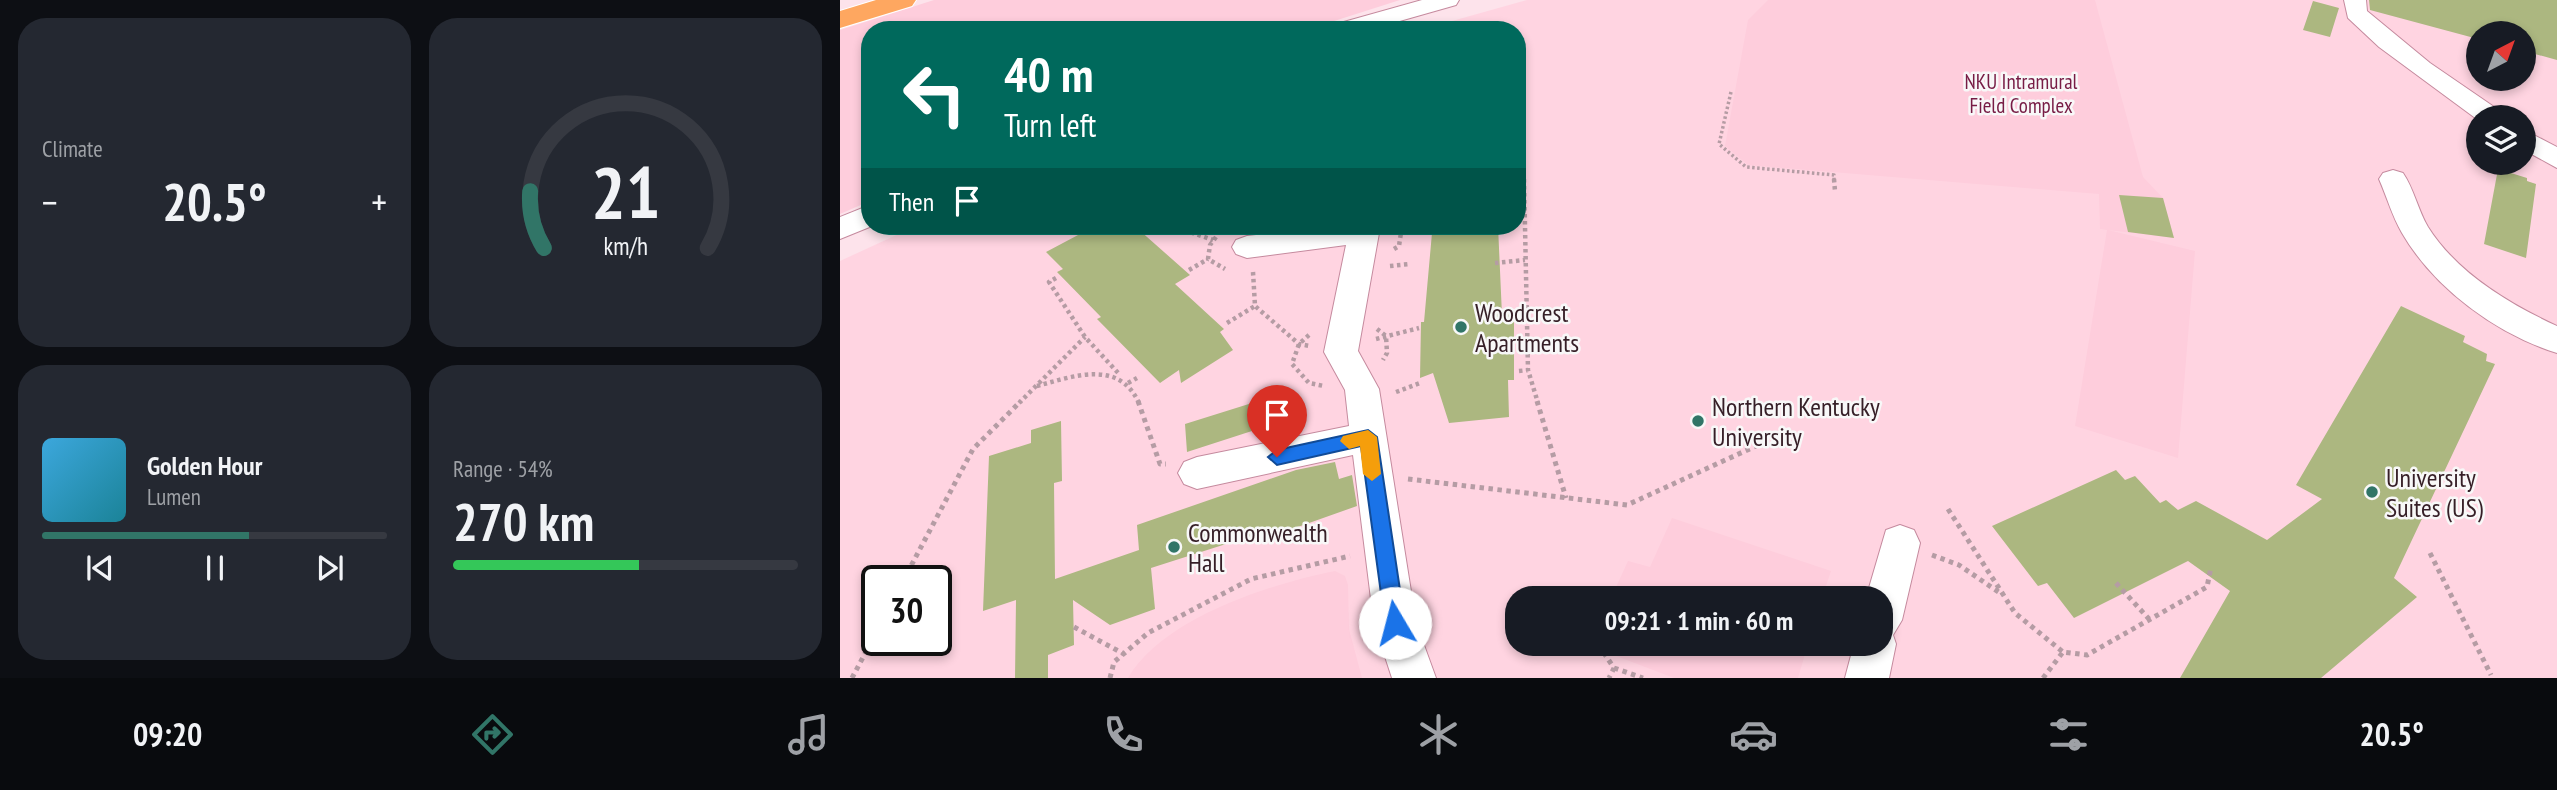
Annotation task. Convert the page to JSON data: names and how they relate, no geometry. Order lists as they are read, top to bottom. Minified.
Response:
{"parks":["NKU Intramural Field Complex"],"places":["Woodcrest Apartments","Northern Kentucky University","University Suites (US)","Commonwealth Hall"],"north":"top right","page":{"tile":["Climate",["Range · 54%","270 km"]],"turn":["40 m","Turn left"],"then":"Then","heat":["−","20.5°","+"],"song":["Golden Hour","Lumen"],"limit":"30","trip":"09:21 · 1 min · 60 m","tabs":["09:20","20.5°"],"gauge":["21","km/h"]}}
